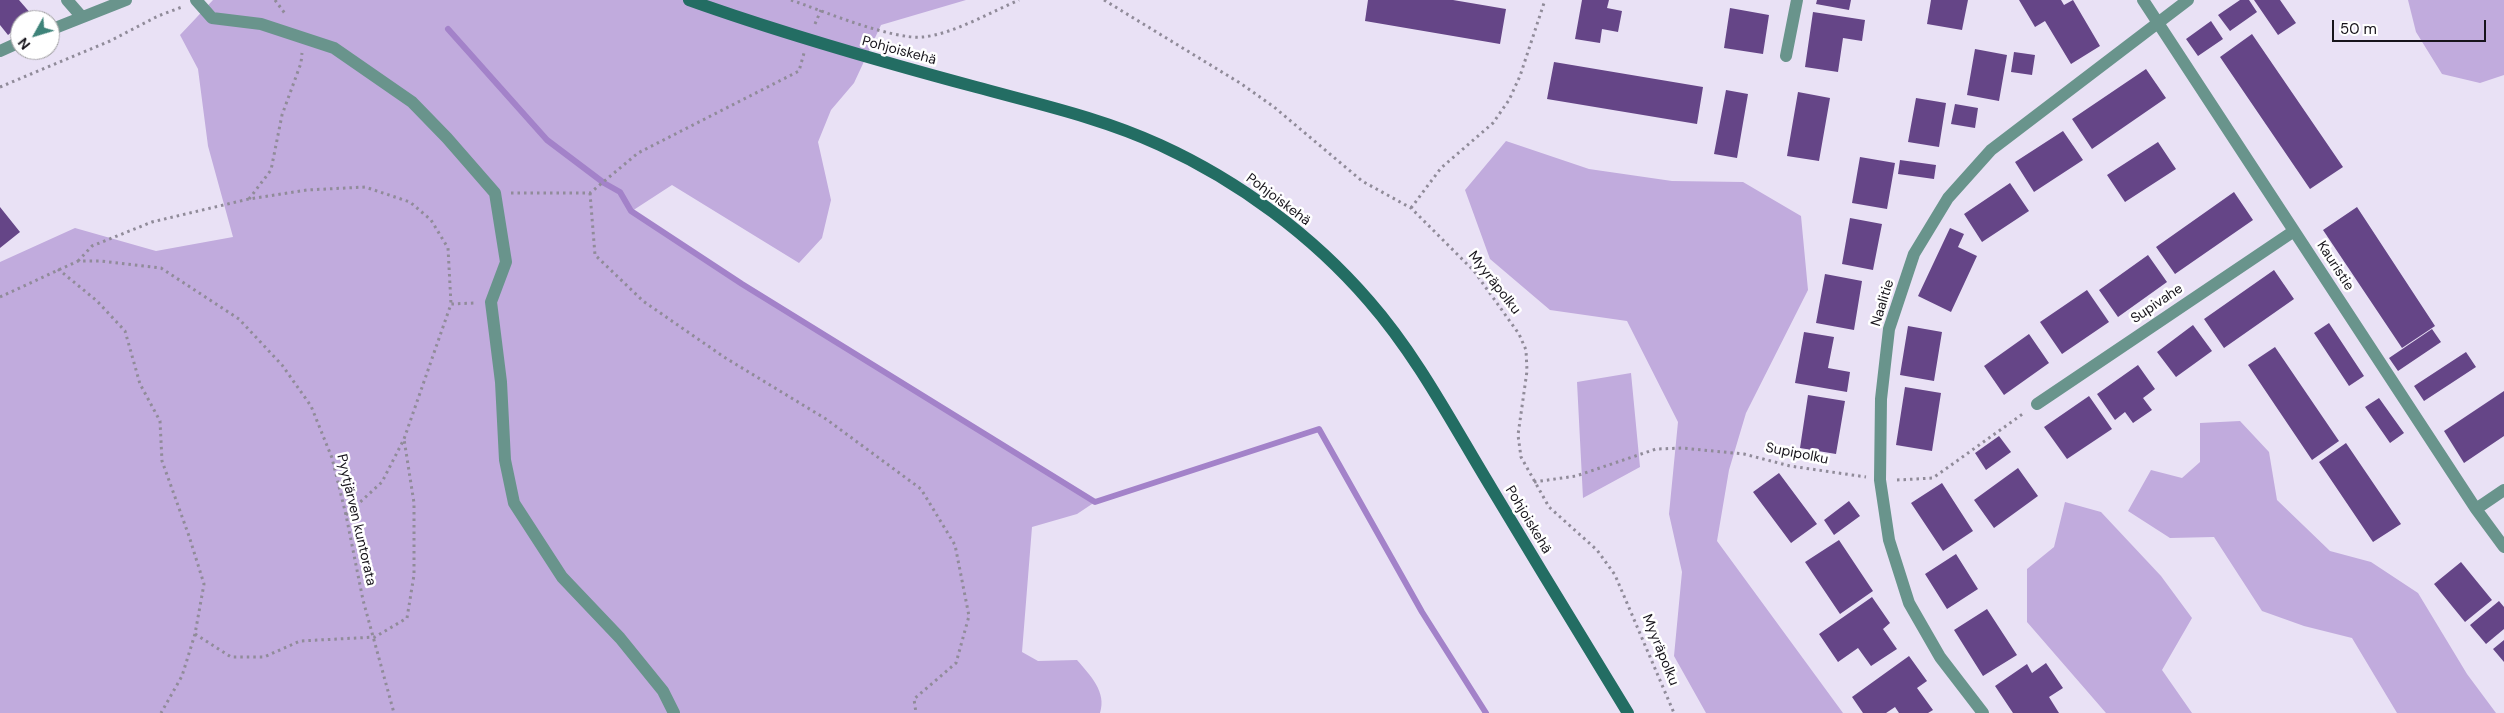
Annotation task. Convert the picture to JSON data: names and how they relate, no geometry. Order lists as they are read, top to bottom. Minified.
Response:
{"streets":{"main road":["Pohjoiskehä"],"street":["Kauristie","Naalitie","Supivahe"],"path":["Myyräpolku","Supipolku","Pyytjärven kuntorata"]},"crossings":[["Kauristie","Naalitie"],["Kauristie","Supivahe"],["Myyräpolku","Supipolku"],["Naalitie","Supipolku"],["Supivahe","Supipolku"]],"scale_bar":"50 m","north":"bottom left"}
